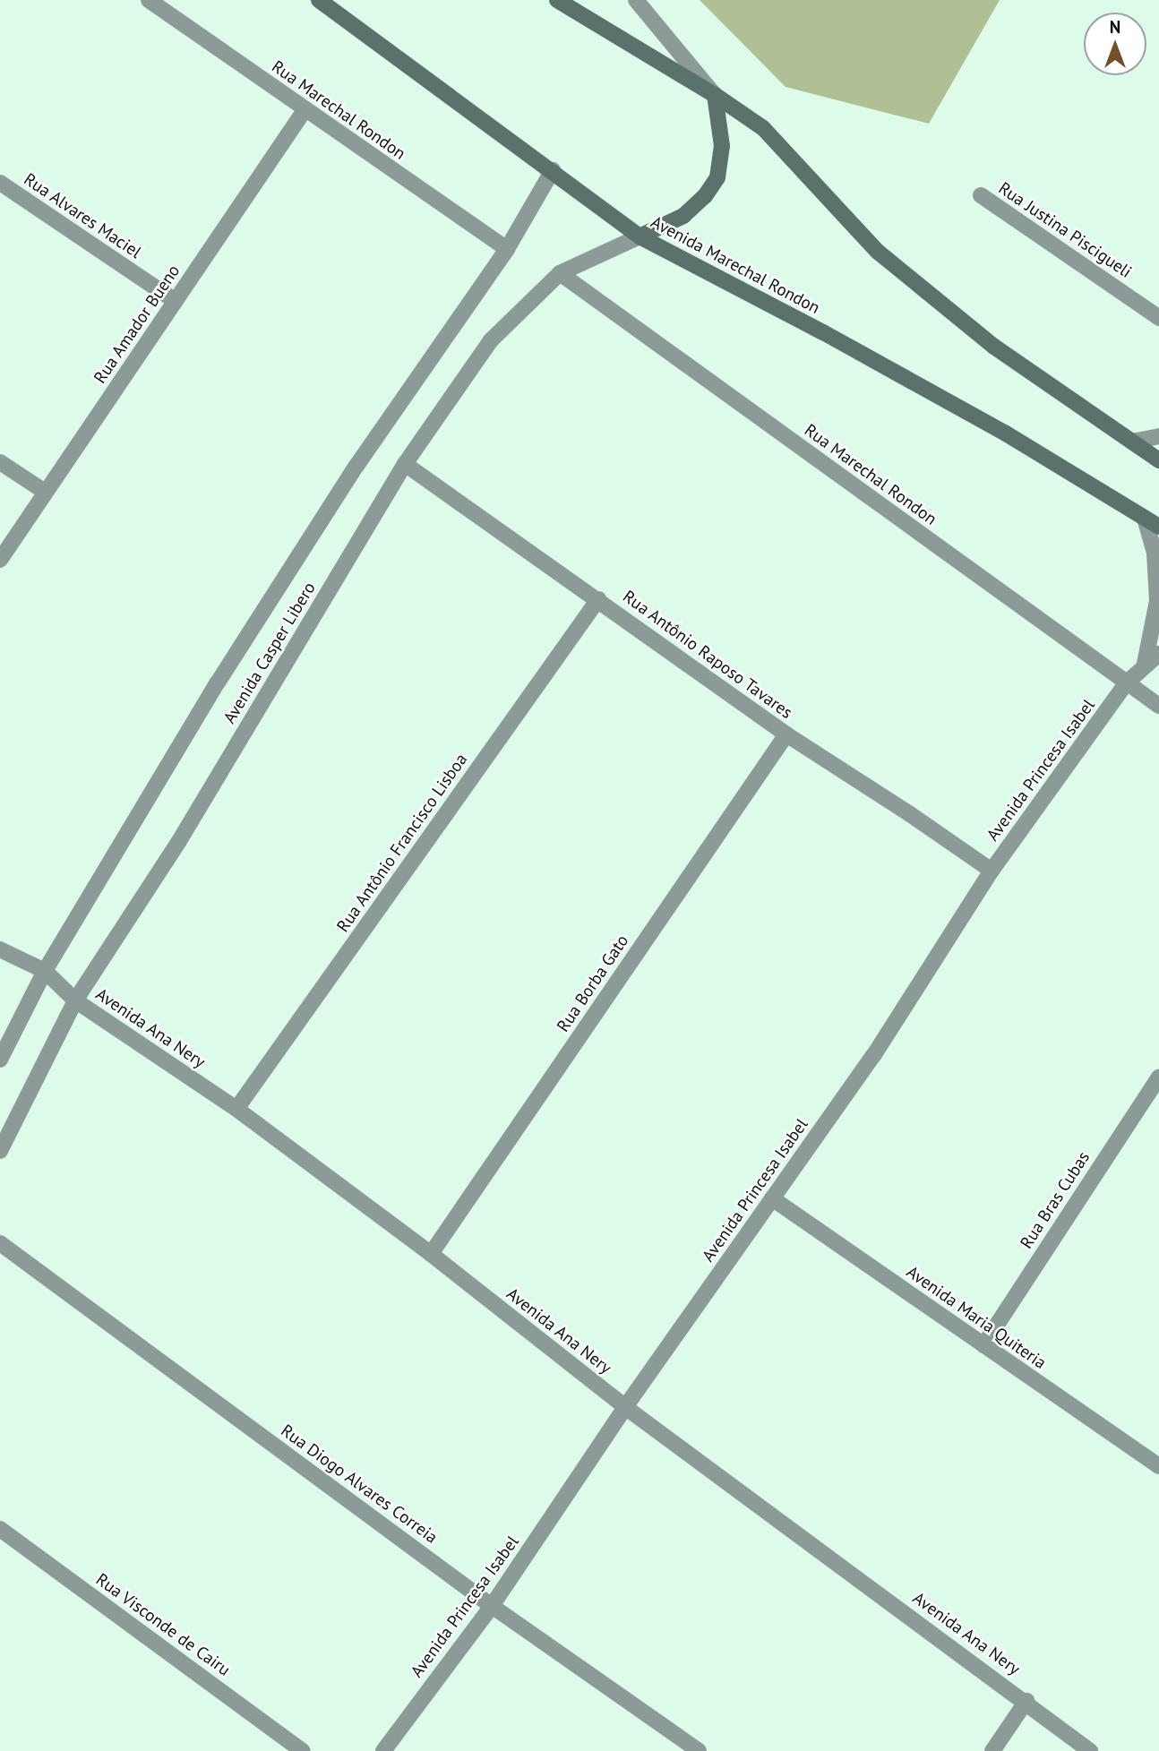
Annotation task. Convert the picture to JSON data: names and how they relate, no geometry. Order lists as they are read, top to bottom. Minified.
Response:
{"streets":{"main road":["Avenida Marechal Rondon"],"street":["Rua Marechal Rondon","Rua Alvares Maciel","Rua Justina Piscigueli","Rua Amador Bueno","Avenida Casper Libero","Rua Antônio Raposo Tavares","Avenida Princesa Isabel","Rua Antônio Francisco Lisboa","Rua Borba Gato","Avenida Ana Nery","Rua Bras Cubas","Avenida Maria Quiteria","Rua Diogo Alvares Correia","Rua Visconde de Cairu"]},"crossings":[["Rua Marechal Rondon","Rua Amador Bueno"],["Rua Marechal Rondon","Avenida Casper Libero"],["Rua Marechal Rondon","Avenida Princesa Isabel"],["Rua Alvares Maciel","Rua Amador Bueno"],["Avenida Marechal Rondon","Avenida Casper Libero"],["Avenida Casper Libero","Rua Antônio Raposo Tavares"],["Avenida Casper Libero","Avenida Ana Nery"],["Rua Antônio Raposo Tavares","Avenida Princesa Isabel"],["Rua Antônio Raposo Tavares","Rua Antônio Francisco Lisboa"],["Rua Antônio Raposo Tavares","Rua Borba Gato"],["Avenida Princesa Isabel","Avenida Ana Nery"],["Avenida Princesa Isabel","Avenida Maria Quiteria"],["Avenida Princesa Isabel","Rua Diogo Alvares Correia"],["Rua Antônio Francisco Lisboa","Avenida Ana Nery"],["Rua Borba Gato","Avenida Ana Nery"],["Rua Bras Cubas","Avenida Maria Quiteria"]],"north":"top"}
